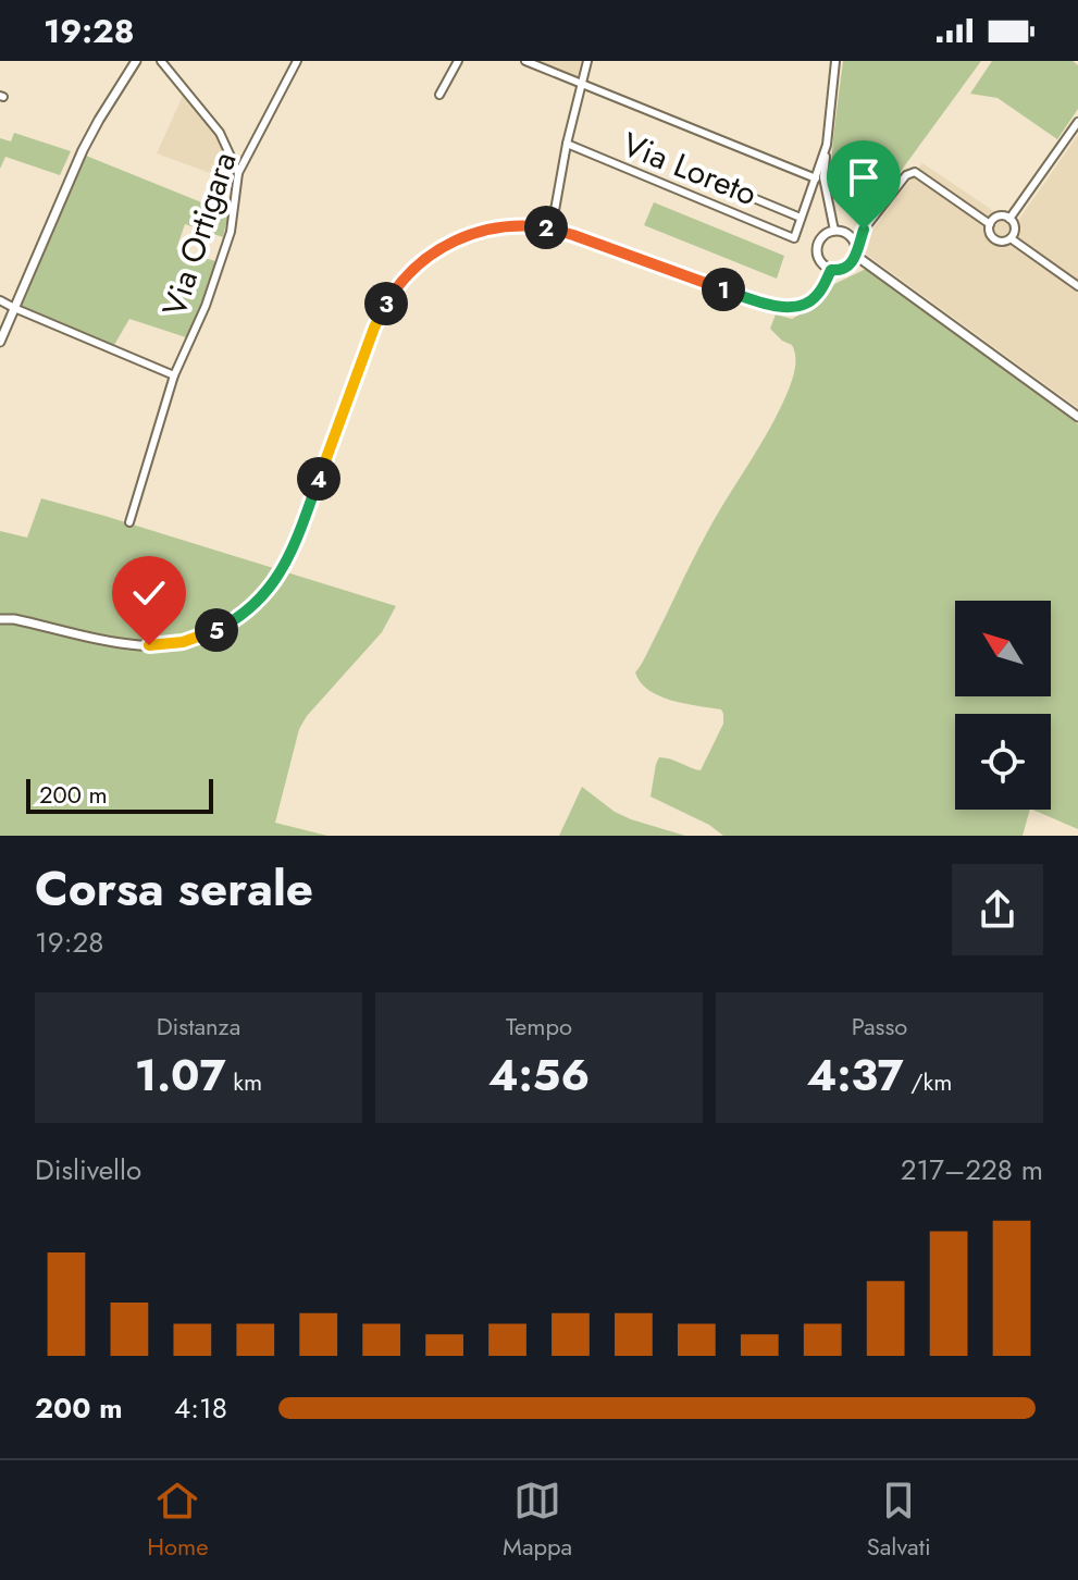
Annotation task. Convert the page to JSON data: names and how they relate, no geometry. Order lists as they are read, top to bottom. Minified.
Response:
{"streets":{"street":["Via Loreto","Via Ortigara"]},"scale_bar":"200 m","north":"top left","page":{"status":"19:28","pins":["2","1","3","4","5"],"scale":"200 m","heading":["Corsa serale","19:28"],"stats":[["Distanza","1.07 km"],["Tempo","4:56"],["Passo","4:37 /km"]],"chart":["Dislivello","217–228 m"],"list":[{"name":"200 m","note":"4:18"}],"tabs":["Home","Mappa","Salvati"]}}
